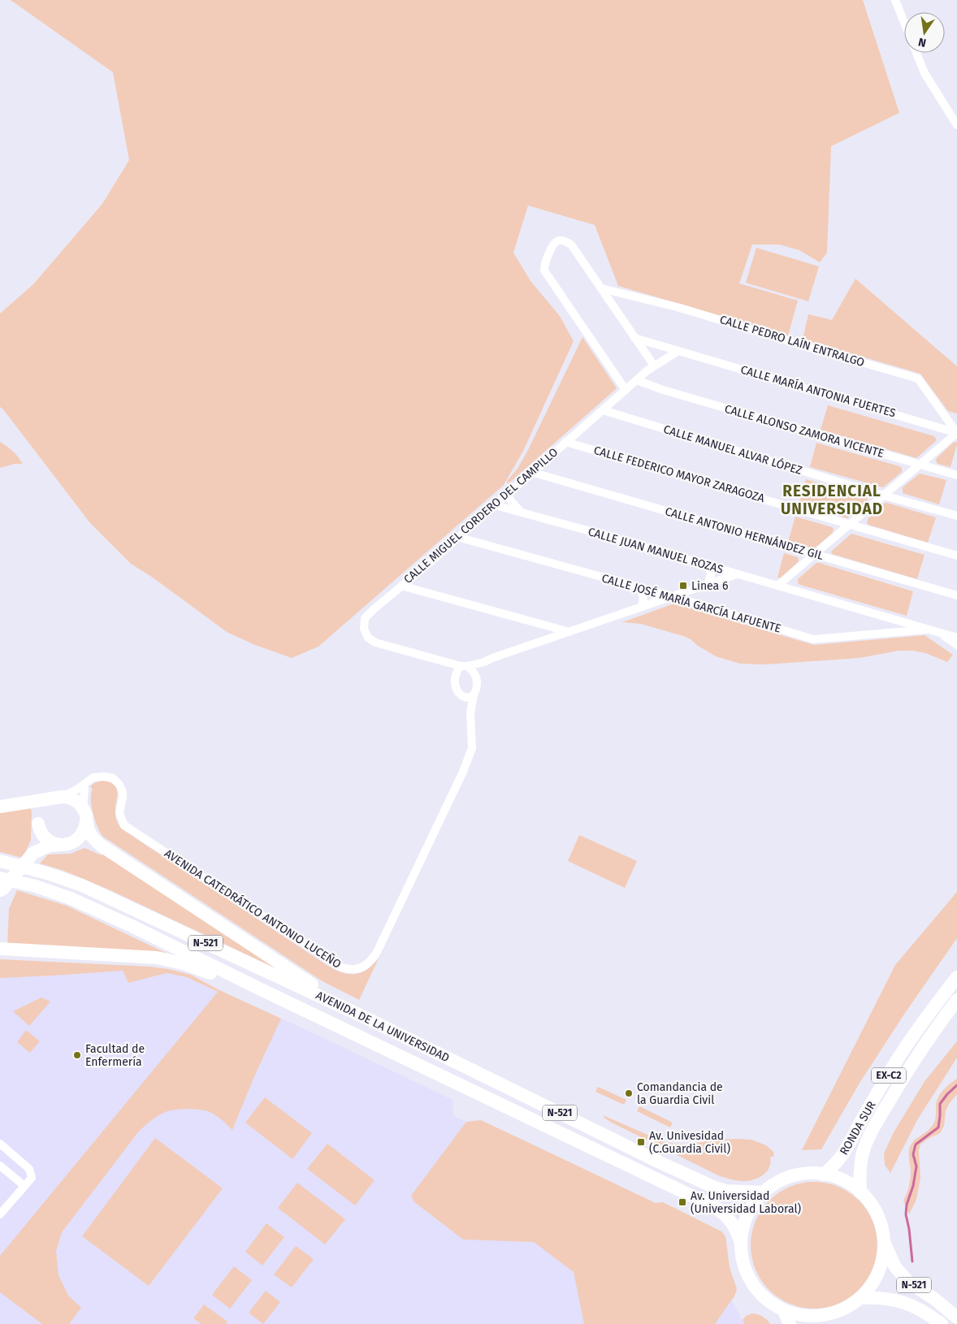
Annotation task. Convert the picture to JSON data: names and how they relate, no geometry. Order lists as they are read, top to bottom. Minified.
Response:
{"streets":{"main road":["N-521","AVENIDA DE LA UNIVERSIDAD","EX-C2","RONDA SUR"],"street":["CALLE PEDRO LAÍN ENTRALGO","CALLE MARÍA ANTONIA FUERTES","CALLE ALONSO ZAMORA VICENTE","CALLE MANUEL ALVAR LÓPEZ","CALLE FEDERICO MAYOR ZARAGOZA","CALLE MIGUEL CORDERO DEL CAMPILLO","CALLE ANTONIO HERNÁNDEZ GIL","CALLE JUAN MANUEL ROZAS","CALLE JOSÉ MARÍA GARCÍA LAFUENTE","AVENIDA CATEDRÁTICO ANTONIO LUCEÑO"]},"crossings":[["CALLE PEDRO LAÍN ENTRALGO","CALLE MARÍA ANTONIA FUERTES"],["CALLE MARÍA ANTONIA FUERTES","CALLE MIGUEL CORDERO DEL CAMPILLO"],["CALLE ALONSO ZAMORA VICENTE","CALLE MIGUEL CORDERO DEL CAMPILLO"],["CALLE MANUEL ALVAR LÓPEZ","CALLE MIGUEL CORDERO DEL CAMPILLO"],["CALLE FEDERICO MAYOR ZARAGOZA","CALLE MIGUEL CORDERO DEL CAMPILLO"],["CALLE MIGUEL CORDERO DEL CAMPILLO","CALLE ANTONIO HERNÁNDEZ GIL"],["CALLE MIGUEL CORDERO DEL CAMPILLO","CALLE JUAN MANUEL ROZAS"],["CALLE MIGUEL CORDERO DEL CAMPILLO","CALLE JOSÉ MARÍA GARCÍA LAFUENTE"],["CALLE MIGUEL CORDERO DEL CAMPILLO","AVENIDA CATEDRÁTICO ANTONIO LUCEÑO"],["CALLE JUAN MANUEL ROZAS","CALLE JOSÉ MARÍA GARCÍA LAFUENTE"],["N-521","AVENIDA DE LA UNIVERSIDAD"],["N-521","RONDA SUR"],["AVENIDA DE LA UNIVERSIDAD","RONDA SUR"]],"districts":["RESIDENCIAL UNIVERSIDAD"],"places":{"transit":["Linea 6","Av. Univesidad (C.Guardia Civil)","Av. Universidad (Universidad Laboral)"],"other":["Facultad de Enfermería","Comandancia de la Guardia Civil"]},"north":"bottom"}
